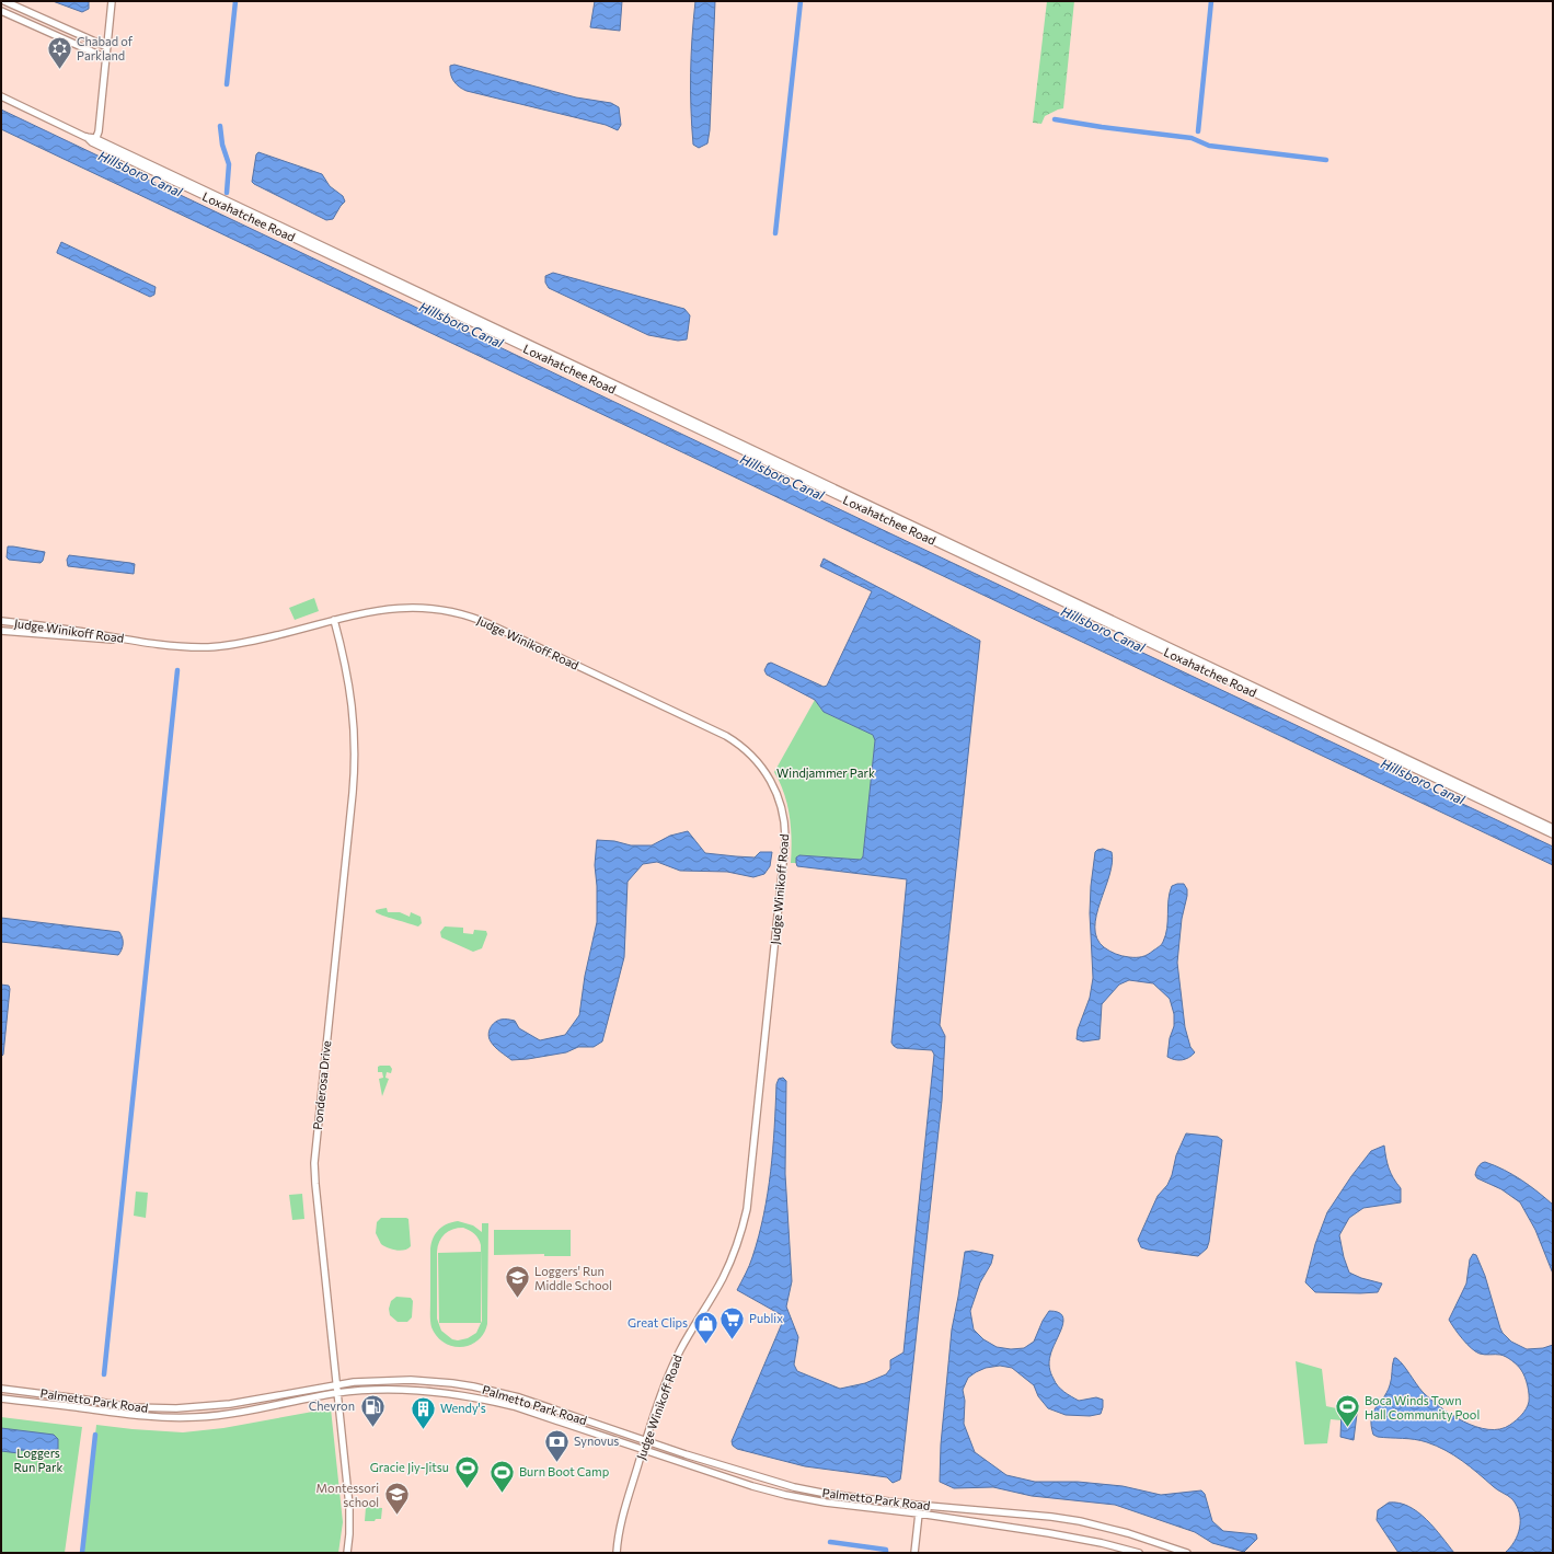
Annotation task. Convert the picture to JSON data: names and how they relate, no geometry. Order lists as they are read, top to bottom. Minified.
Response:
{"streets":{"street":["Loxahatchee Road","Judge Winikoff Road","Ponderosa Drive","Palmetto Park Road"]},"crossings":[["Judge Winikoff Road","Ponderosa Drive"],["Judge Winikoff Road","Palmetto Park Road"],["Ponderosa Drive","Palmetto Park Road"]],"water":["Hillsboro Canal"],"parks":["Windjammer Park","Loggers Run Park"],"places":{"synagogue":["Chabad of Parkland"],"school or university":["Loggers' Run Middle School","Montessori school"],"supermarket":["Publix"],"shop":["Great Clips"],"fuel station":["Chevron"],"sports":["Boca Winds Town Hall Community Pool","Gracie Jiy-Jitsu","Burn Boot Camp"],"building":["Wendy's"],"bank":["Synovus"]}}
